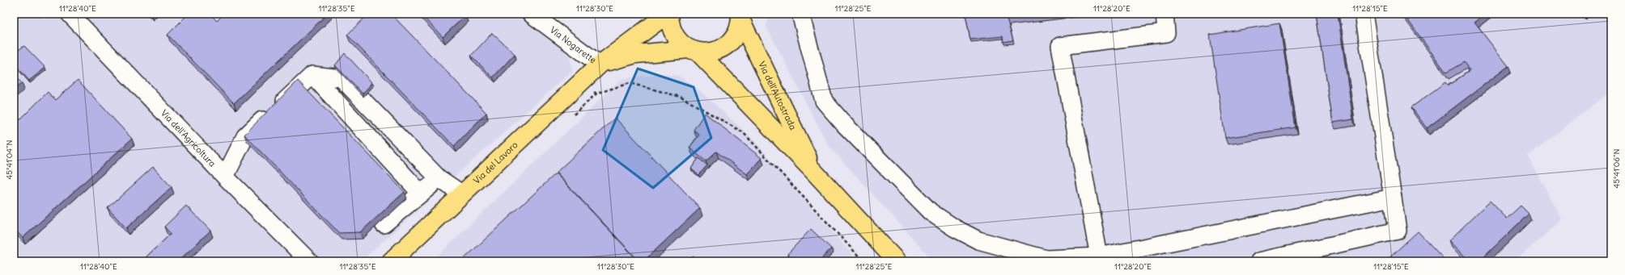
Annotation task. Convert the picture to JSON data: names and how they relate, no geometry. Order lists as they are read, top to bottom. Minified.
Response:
{"streets":{"main road":["Via dell'Autostrada","Via del Lavoro"],"street":["Via Nogarette","Via dell'Agricoltura"]},"crossings":[["Via Nogarette","Via del Lavoro"],["Via dell'Autostrada","Via del Lavoro"]],"coordinates":["11°28'40\"E","11°28'35\"E","11°28'30\"E","11°28'25\"E","11°28'20\"E","11°28'15\"E","45°41'04\"N","45°41'06\"N"]}
